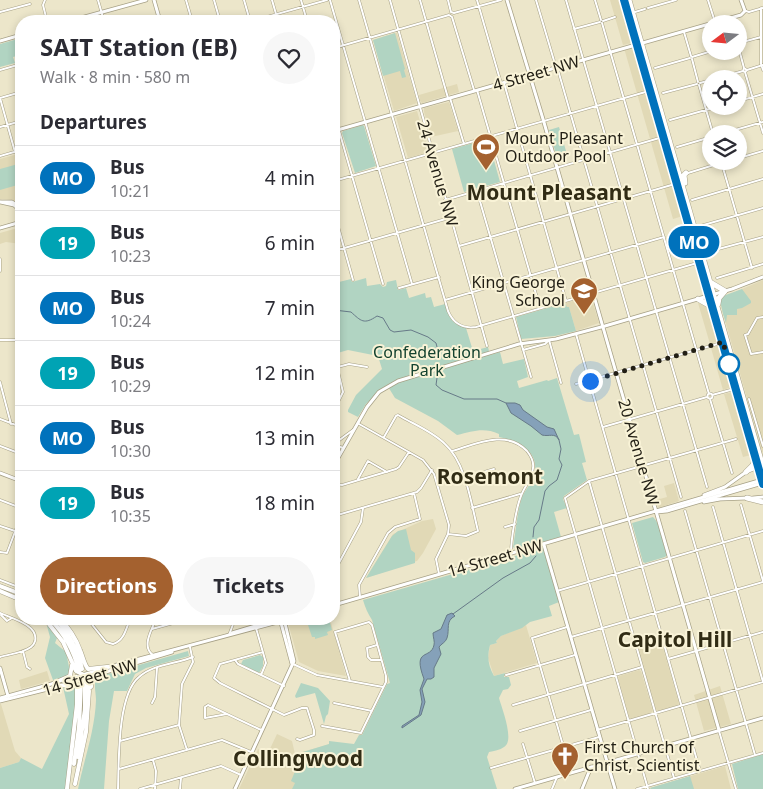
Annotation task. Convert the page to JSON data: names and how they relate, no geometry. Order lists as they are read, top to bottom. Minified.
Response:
{"streets":{"street":["4 Street NW","24 Avenue NW","20 Avenue NW","14 Street NW"]},"crossings":[["4 Street NW","24 Avenue NW"],["4 Street NW","20 Avenue NW"],["20 Avenue NW","14 Street NW"]],"districts":["Mount Pleasant","Rosemont","Capitol Hill","Collingwood"],"parks":["Confederation Park"],"places":{"sports":["Mount Pleasant Outdoor Pool"],"school or university":["King George School"],"church":["First Church of Christ, Scientist"]},"lines":["bus line MO"],"north":"left","page":{"on_map":"MO","heading":[["SAIT Station (EB)","Walk · 8 min · 580 m"],"Departures"],"list":[{"mark":"MO","name":"Bus","note":"10:21","value":"4 min"},{"mark":"19","name":"Bus","note":"10:23","value":"6 min"},{"mark":"MO","name":"Bus","note":"10:24","value":"7 min"},{"mark":"19","name":"Bus","note":"10:29","value":"12 min"},{"mark":"MO","name":"Bus","note":"10:30","value":"13 min"},{"mark":"19","name":"Bus","note":"10:35","value":"18 min"}],"buttons":["Directions","Tickets"]}}
